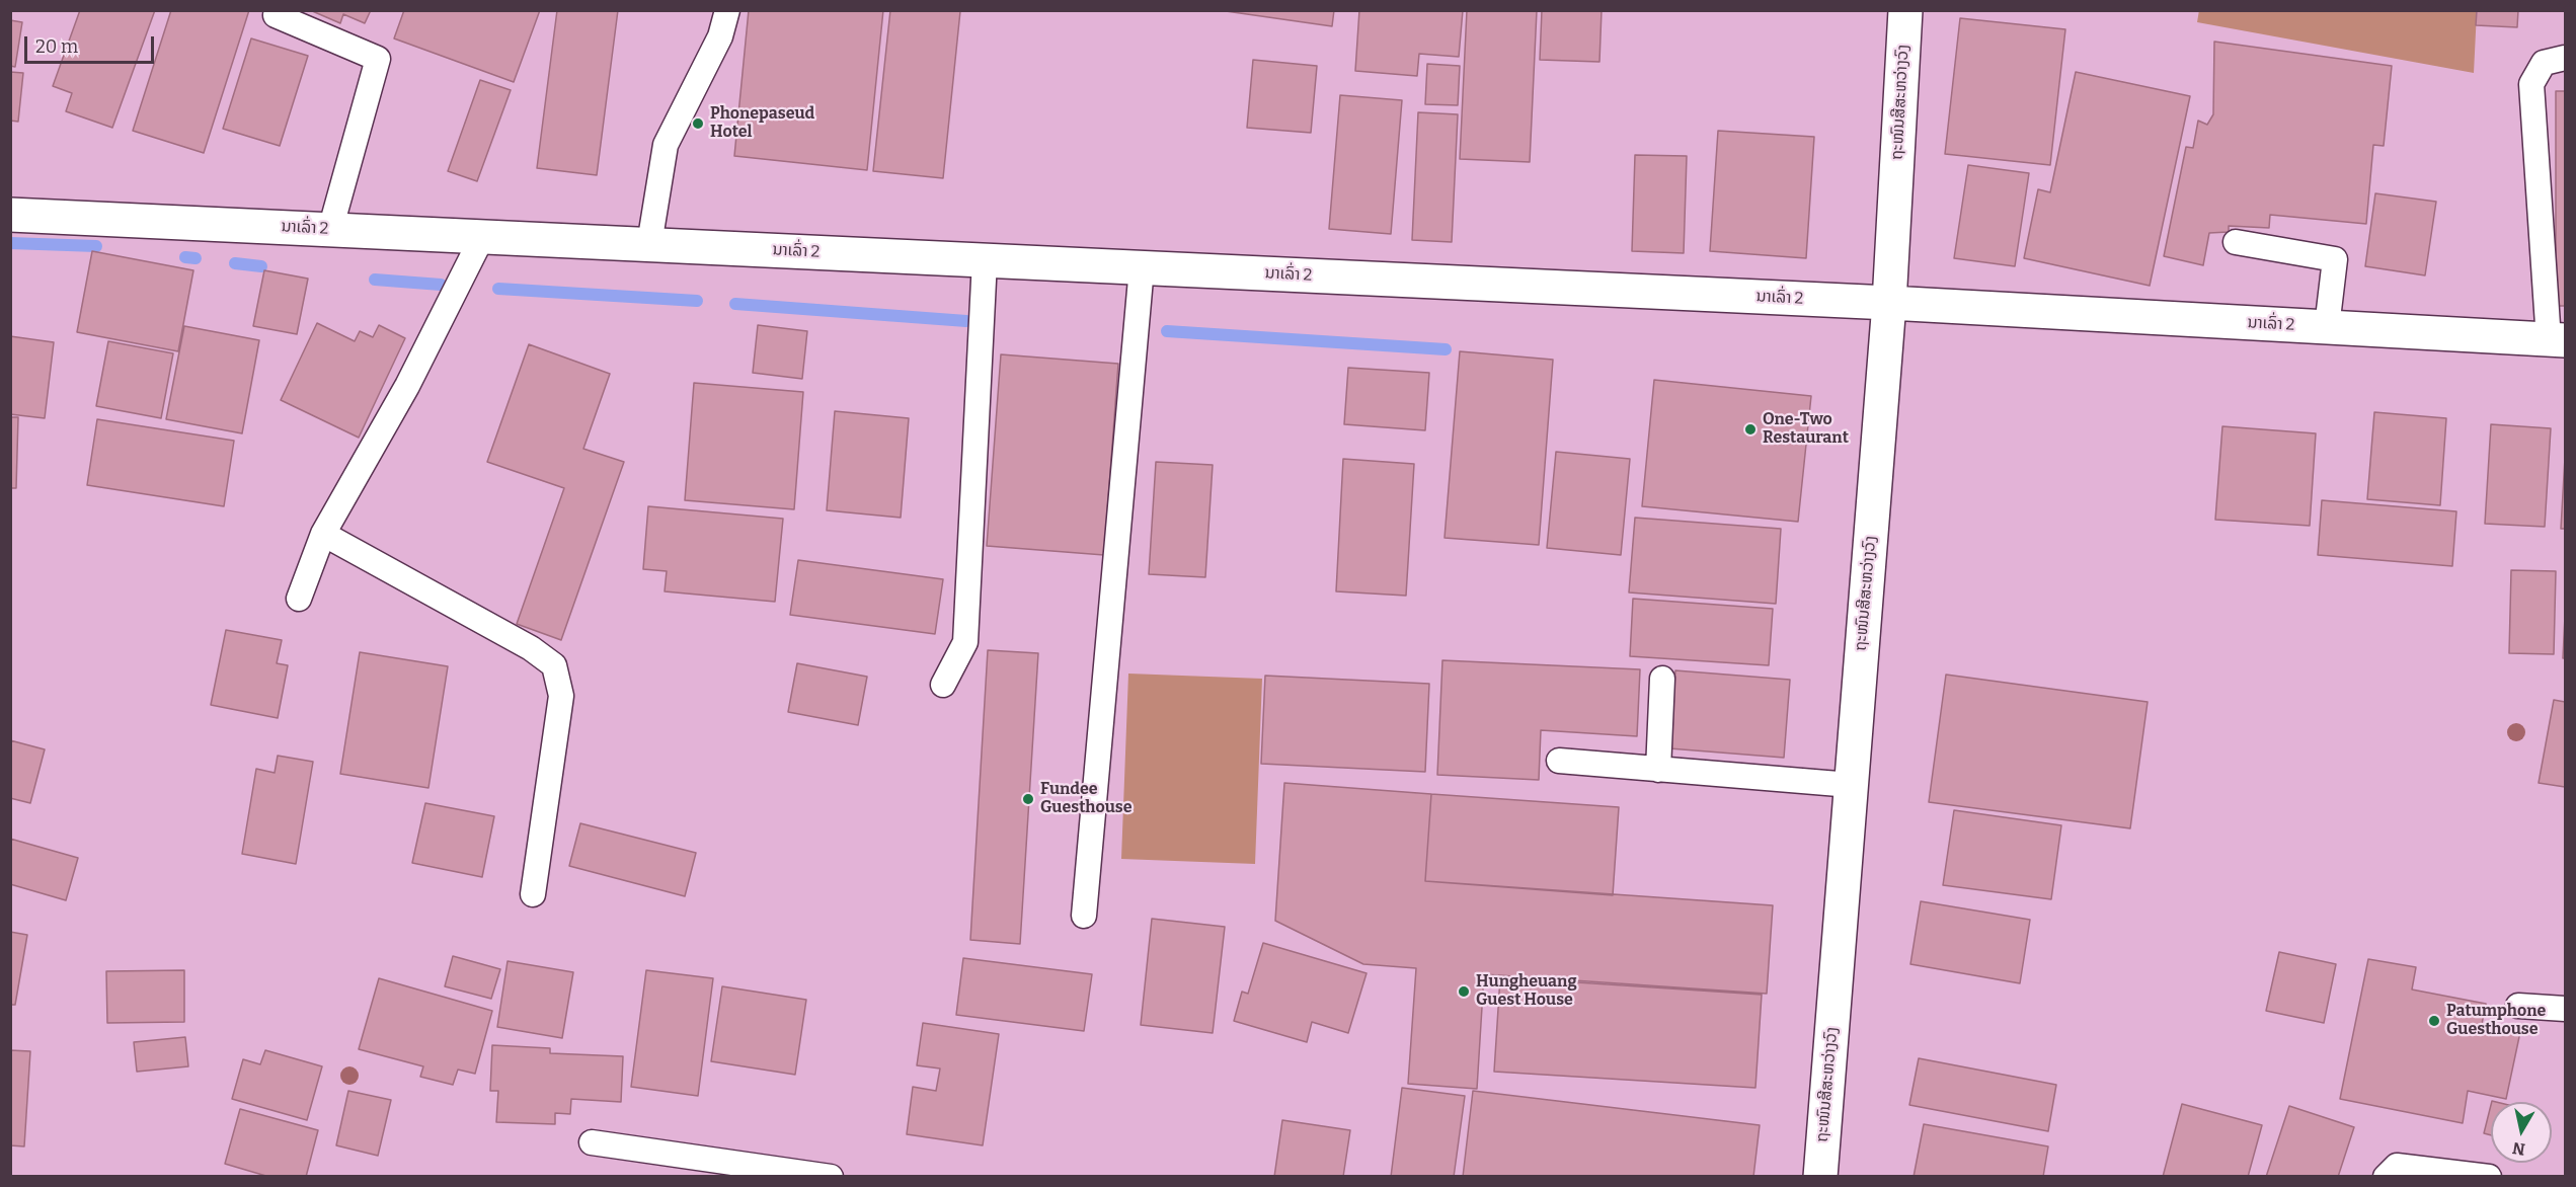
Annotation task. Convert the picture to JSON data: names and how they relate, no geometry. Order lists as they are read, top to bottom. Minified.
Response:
{"streets":{"street":["ຖະໜົນສີສະຫວ່າງວົງ","ນາເລົ່າ 2"]},"crossings":[["ຖະໜົນສີສະຫວ່າງວົງ","ນາເລົ່າ 2"]],"places":["Phonepaseud Hotel","One-Two Restaurant","Fundee Guesthouse","Hungheuang Guest House","Patumphone Guesthouse"],"scale_bar":"20 m","north":"bottom"}
